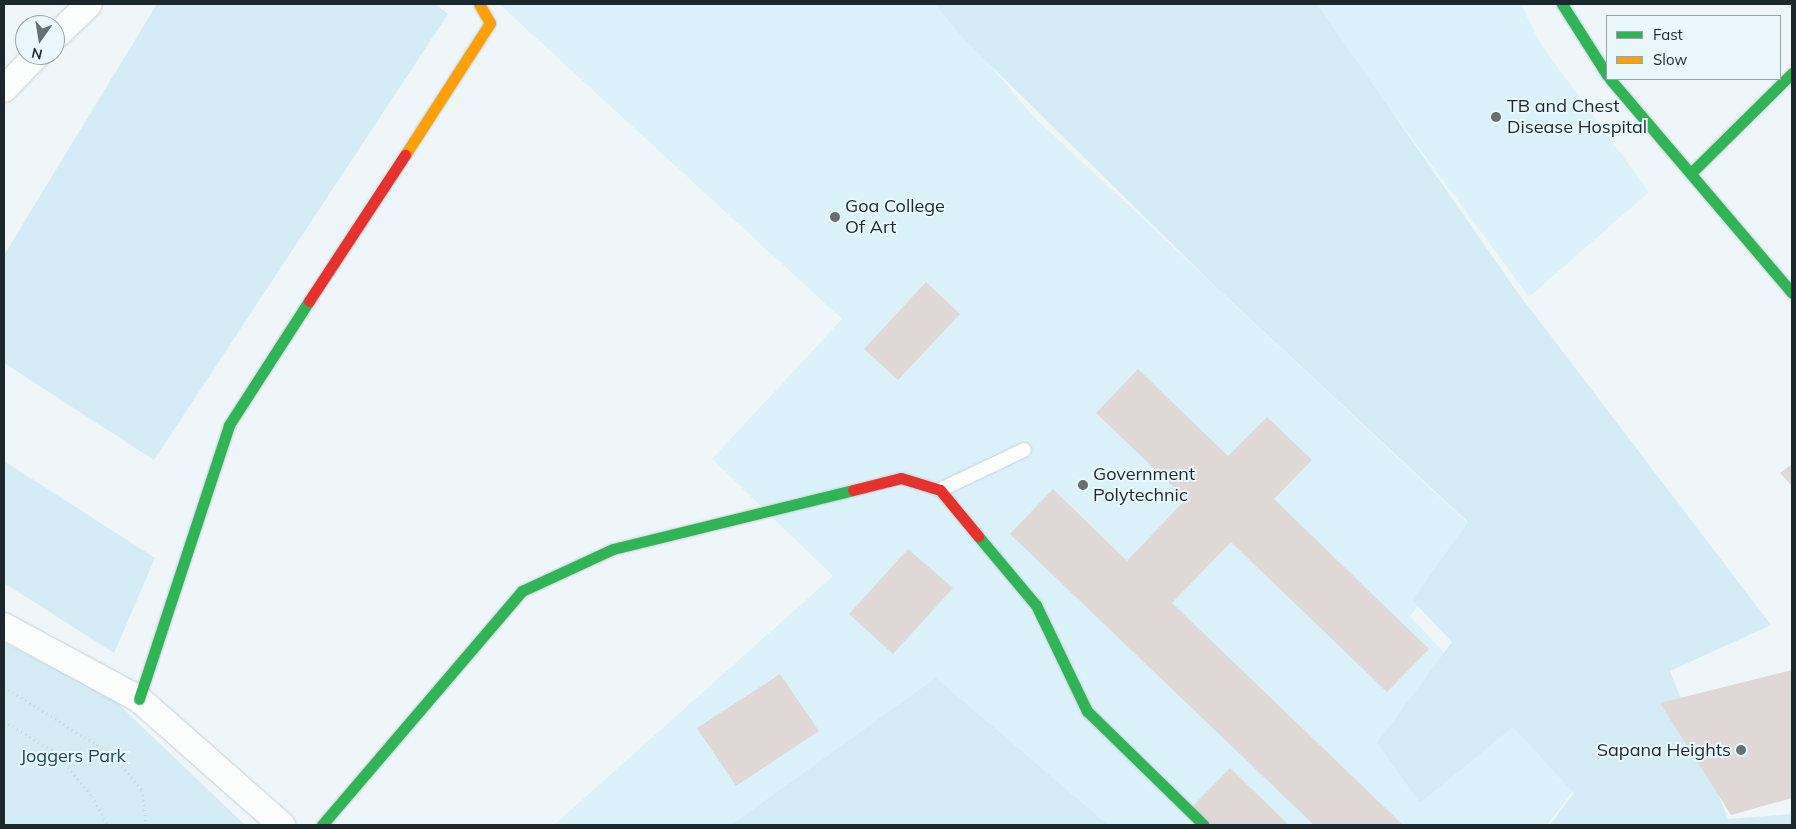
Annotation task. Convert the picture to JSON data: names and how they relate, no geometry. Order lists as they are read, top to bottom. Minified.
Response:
{"parks":["Joggers Park"],"places":["TB and Chest Disease Hospital","Goa College Of Art","Government Polytechnic","Sapana Heights"],"legend":["Fast","Slow"],"north":"bottom"}
